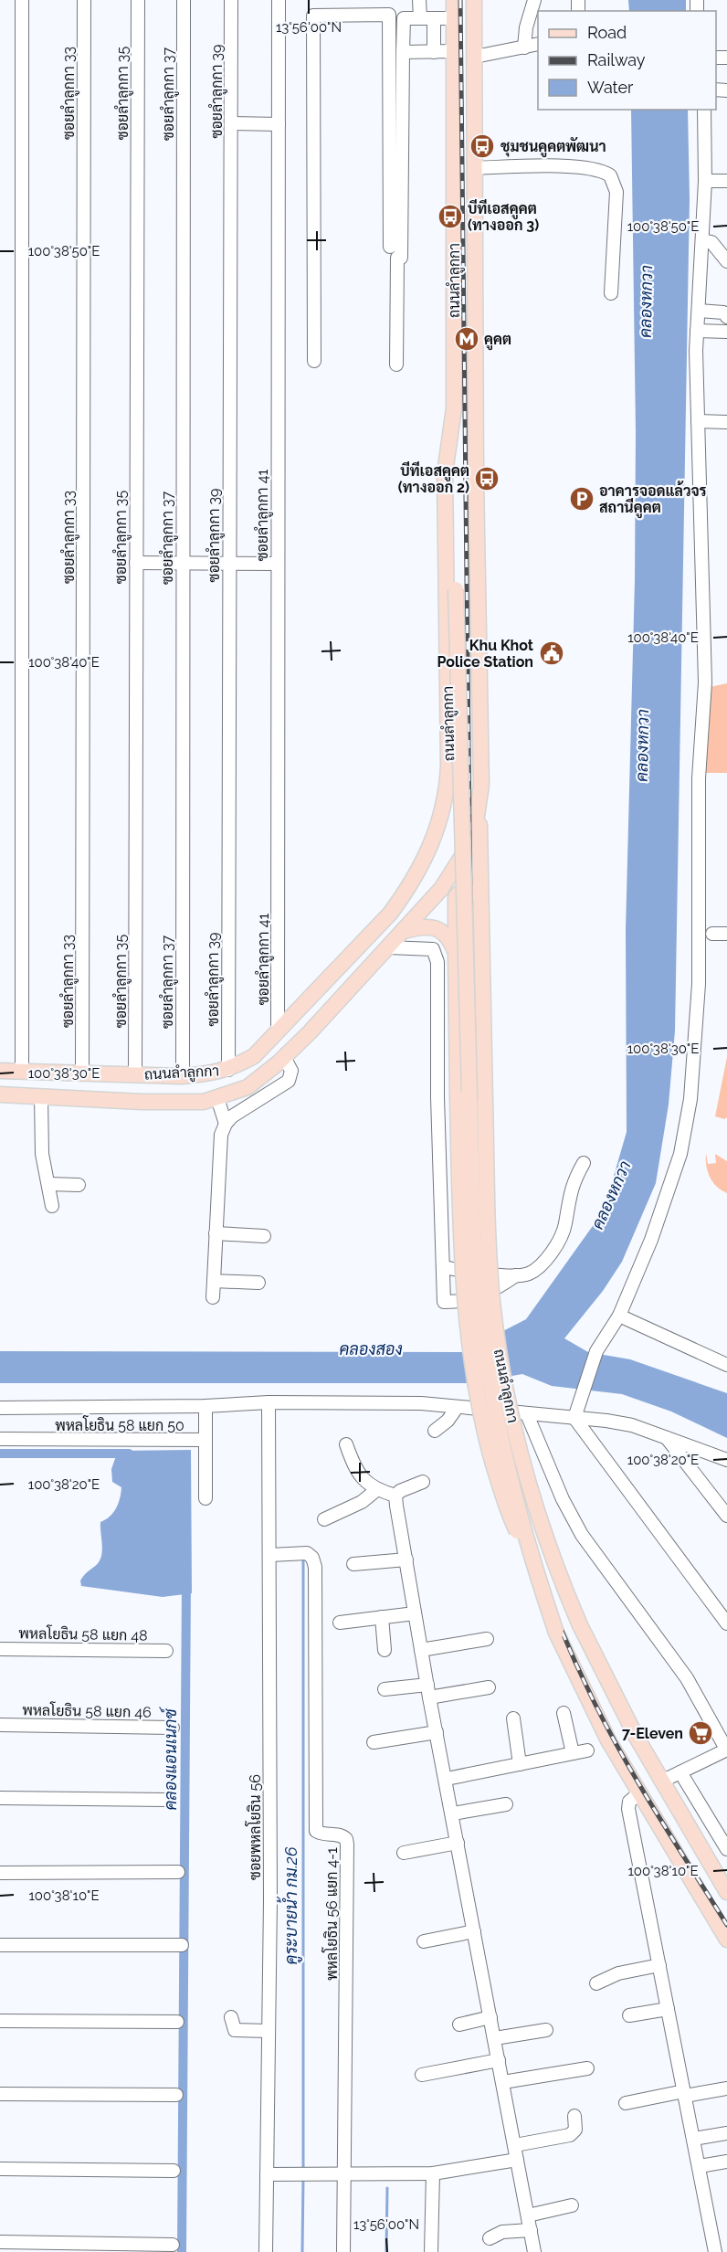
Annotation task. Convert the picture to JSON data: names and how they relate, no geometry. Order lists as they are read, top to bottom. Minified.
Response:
{"streets":{"main road":["ถนนลำลูกกา"],"street":["ซอยลำลูกกา 39","ซอยลำลูกกา 33","ซอยลำลูกกา 35","ซอยลำลูกกา 37","ซอยลำลูกกา 41","พหลโยธิน 58 แยก 50","พหลโยธิน 58 แยก 48","พหลโยธิน 58 แยก 46","ซอยพหลโยธิน 56","พหลโยธิน 56 แยก 4-1"]},"crossings":[["ซอยลำลูกกา 39","ถนนลำลูกกา"],["ซอยลำลูกกา 33","ถนนลำลูกกา"],["ซอยลำลูกกา 35","ถนนลำลูกกา"],["ซอยลำลูกกา 37","ถนนลำลูกกา"],["ถนนลำลูกกา","ซอยลำลูกกา 41"],["ซอยพหลโยธิน 56","พหลโยธิน 56 แยก 4-1"]],"water":["คลองหกวา","คลองสอง","คลองแอนเนกซ์","คูระบายน้ำ กม.26"],"places":{"bus stop":["ชุมชนคูคตพัฒนา","บีทีเอสคูคต (ทางออก 3)","บีทีเอสคูคต (ทางออก 2)"],"metro station":["คูคต"],"parking":["อาคารจอดแล้วจร สถานีคูคต"],"public building":["Khu Khot Police Station"],"supermarket":["7-Eleven"]},"legend":["Road","Railway","Water"],"coordinates":["13°56'00\"N","100°38'50\"E","100°38'40\"E","100°38'30\"E","100°38'20\"E","100°38'10\"E"]}
